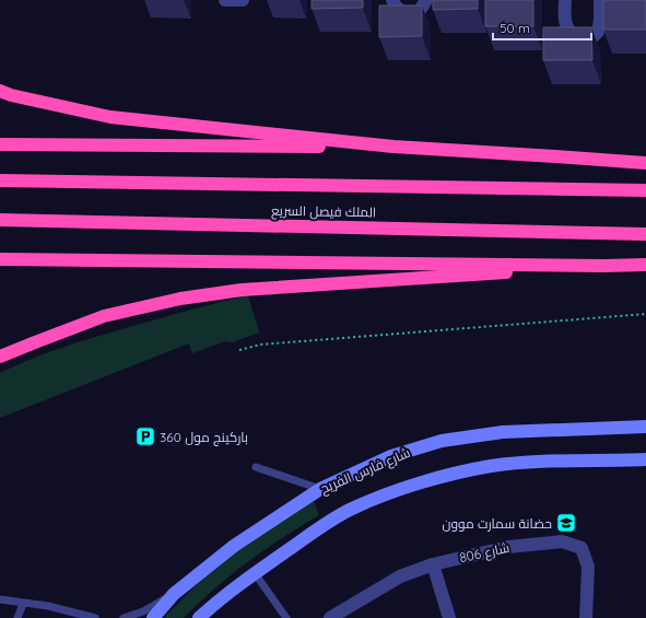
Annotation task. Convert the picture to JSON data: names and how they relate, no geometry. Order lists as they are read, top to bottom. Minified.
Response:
{"streets":{"highway":["الملك فيصل السريع"],"street":["شارع فارس الفريح","شارع 806"]},"places":{"parking":["باركينج مول 360"],"school or university":["حضانة سمارت موون"]},"scale_bar":"50 m"}
